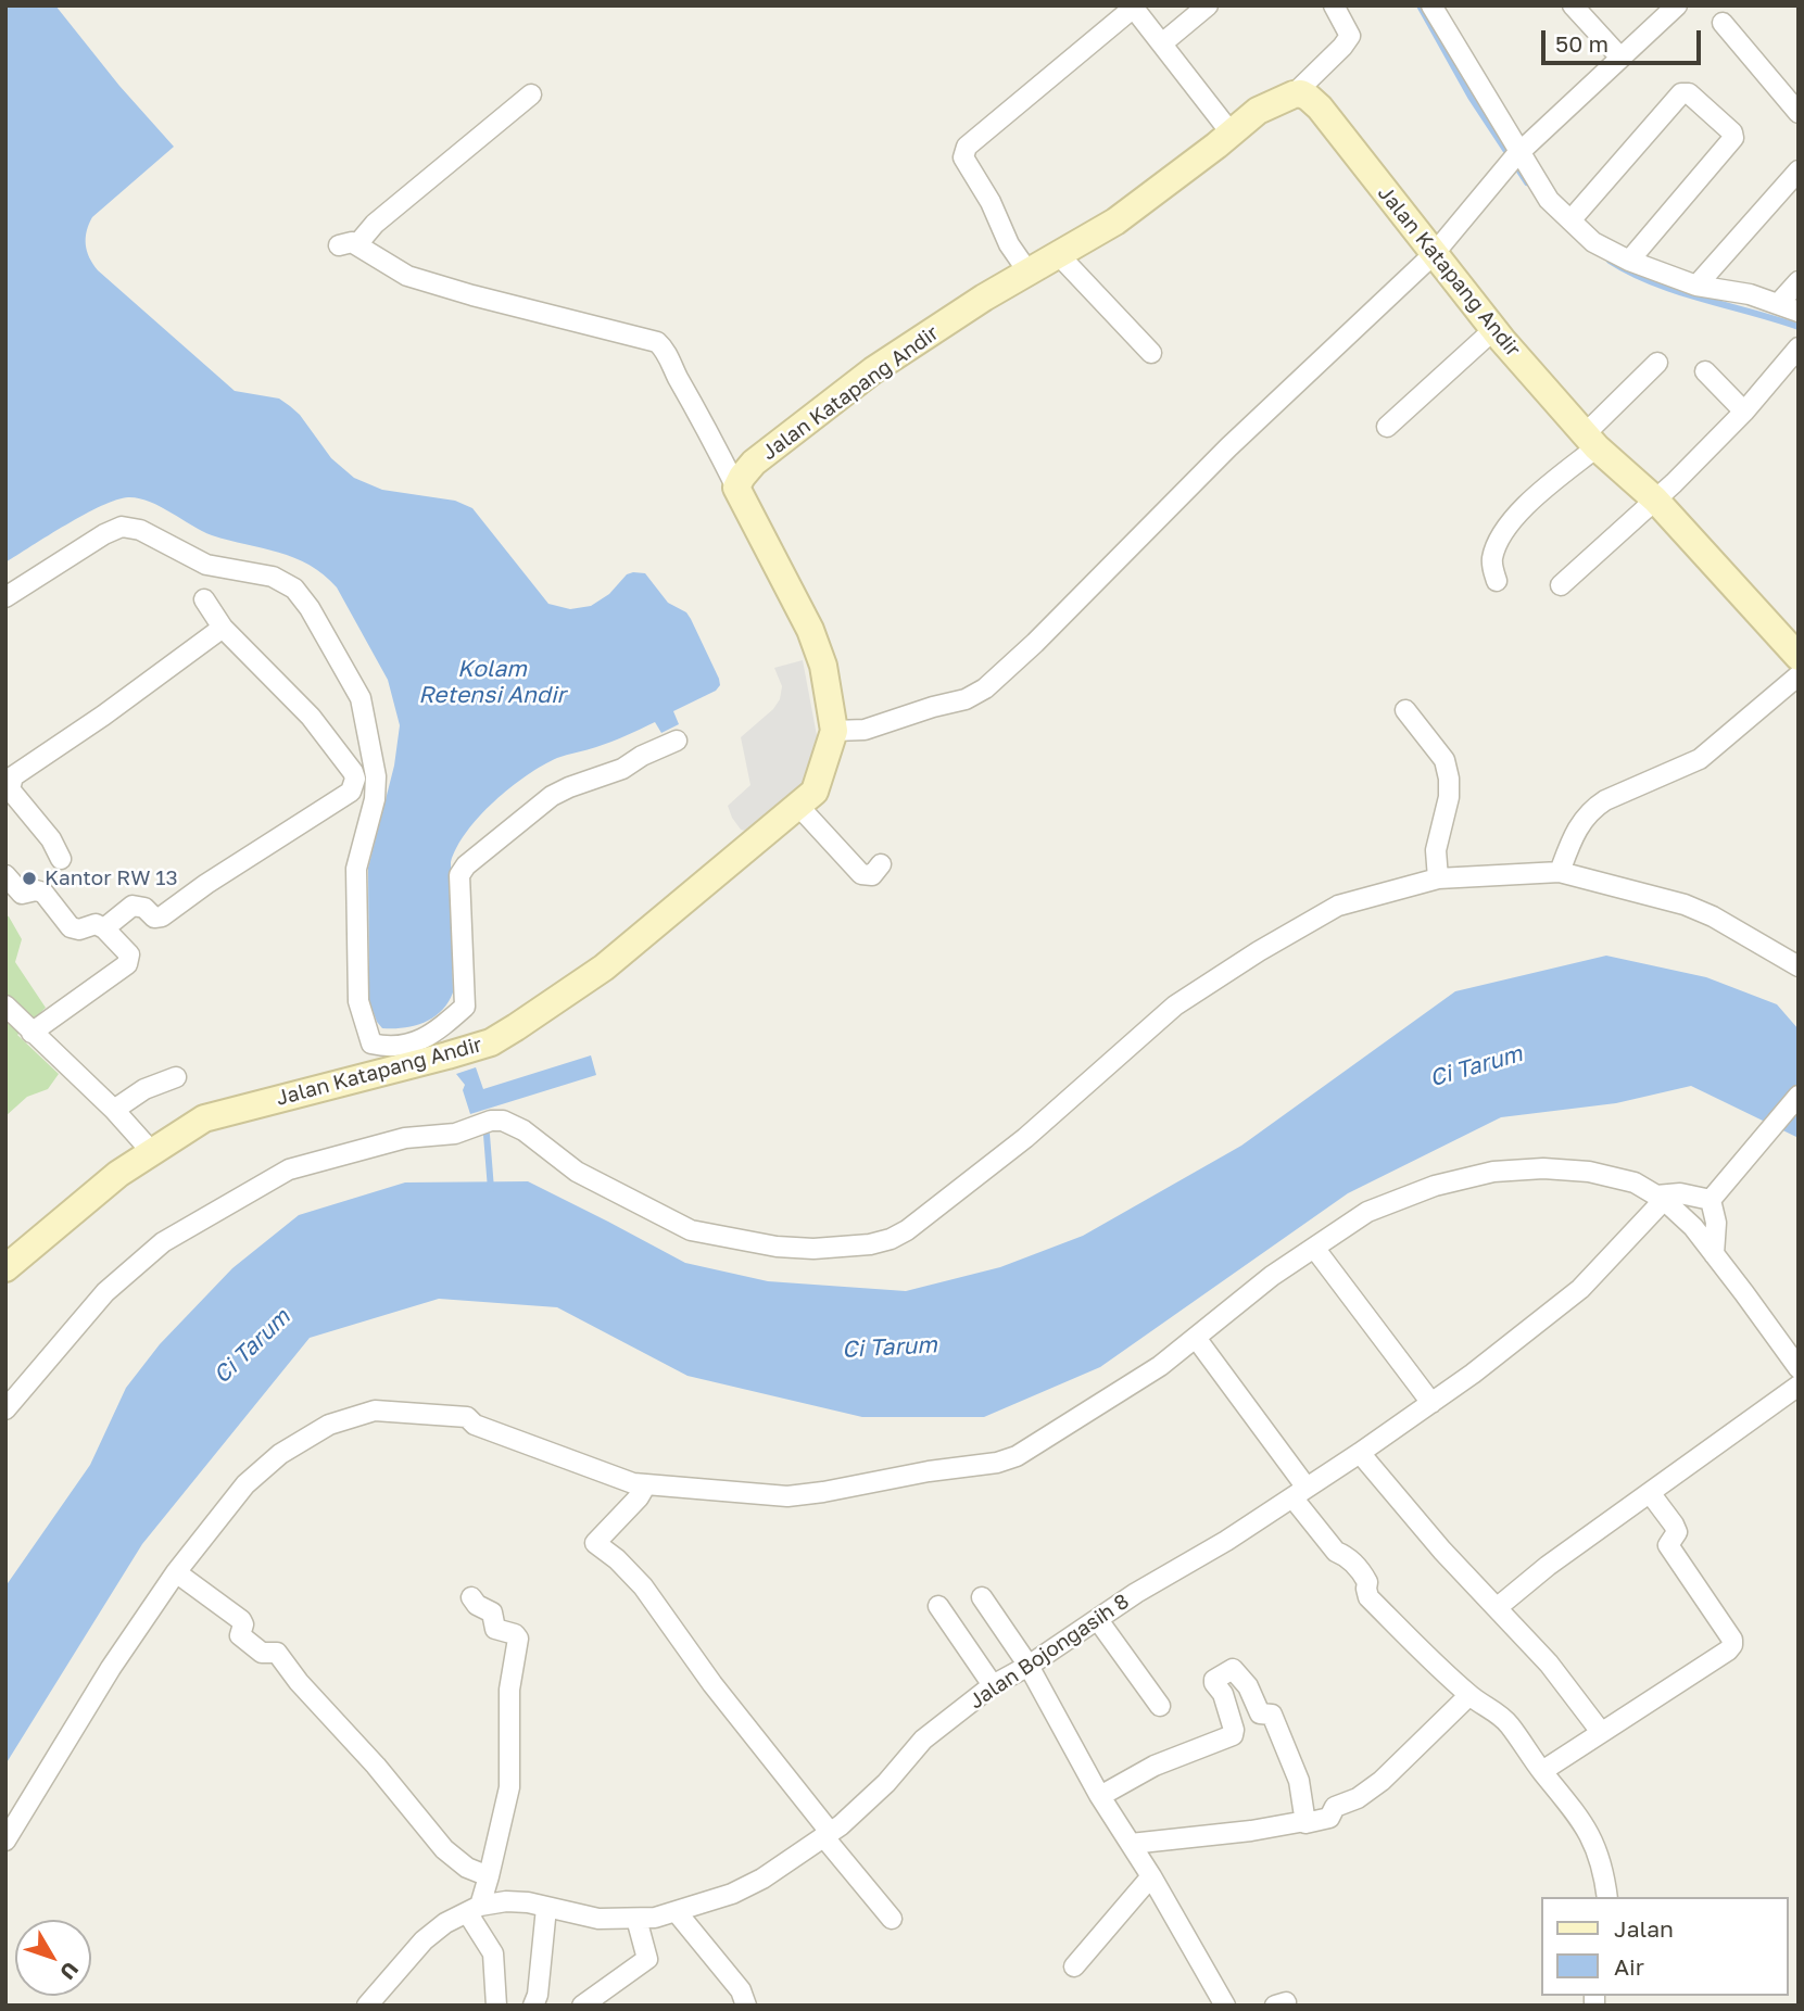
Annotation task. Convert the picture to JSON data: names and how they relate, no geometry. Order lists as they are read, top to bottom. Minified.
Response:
{"streets":{"street":["Jalan Katapang Andir","Jalan Bojongasih 8"]},"water":["Kolam Retensi Andir","Ci Tarum"],"places":["Kantor RW 13"],"legend":["Jalan","Air"],"scale_bar":"50 m","north":"bottom right"}
